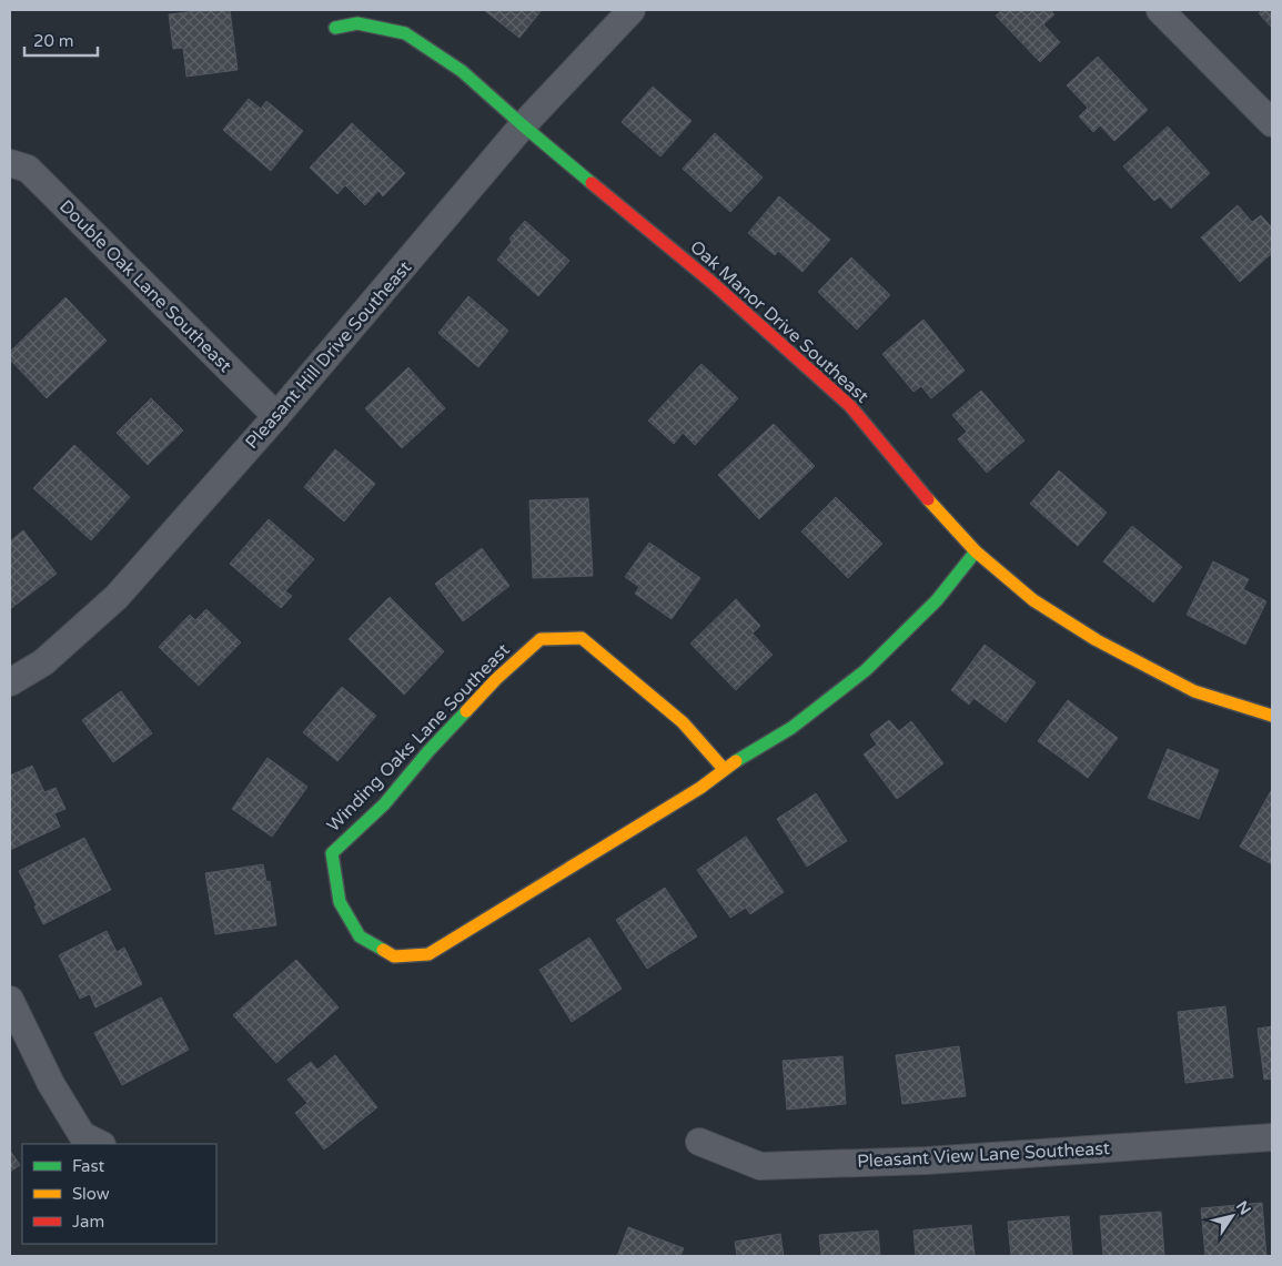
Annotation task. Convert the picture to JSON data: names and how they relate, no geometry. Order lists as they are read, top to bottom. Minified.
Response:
{"streets":{"street":["Double Oak Lane Southeast","Oak Manor Drive Southeast","Pleasant Hill Drive Southeast","Winding Oaks Lane Southeast","Pleasant View Lane Southeast"]},"crossings":[["Double Oak Lane Southeast","Pleasant Hill Drive Southeast"],["Oak Manor Drive Southeast","Pleasant Hill Drive Southeast"],["Oak Manor Drive Southeast","Winding Oaks Lane Southeast"]],"legend":["Fast","Slow","Jam"],"scale_bar":"20 m","north":"top right"}
